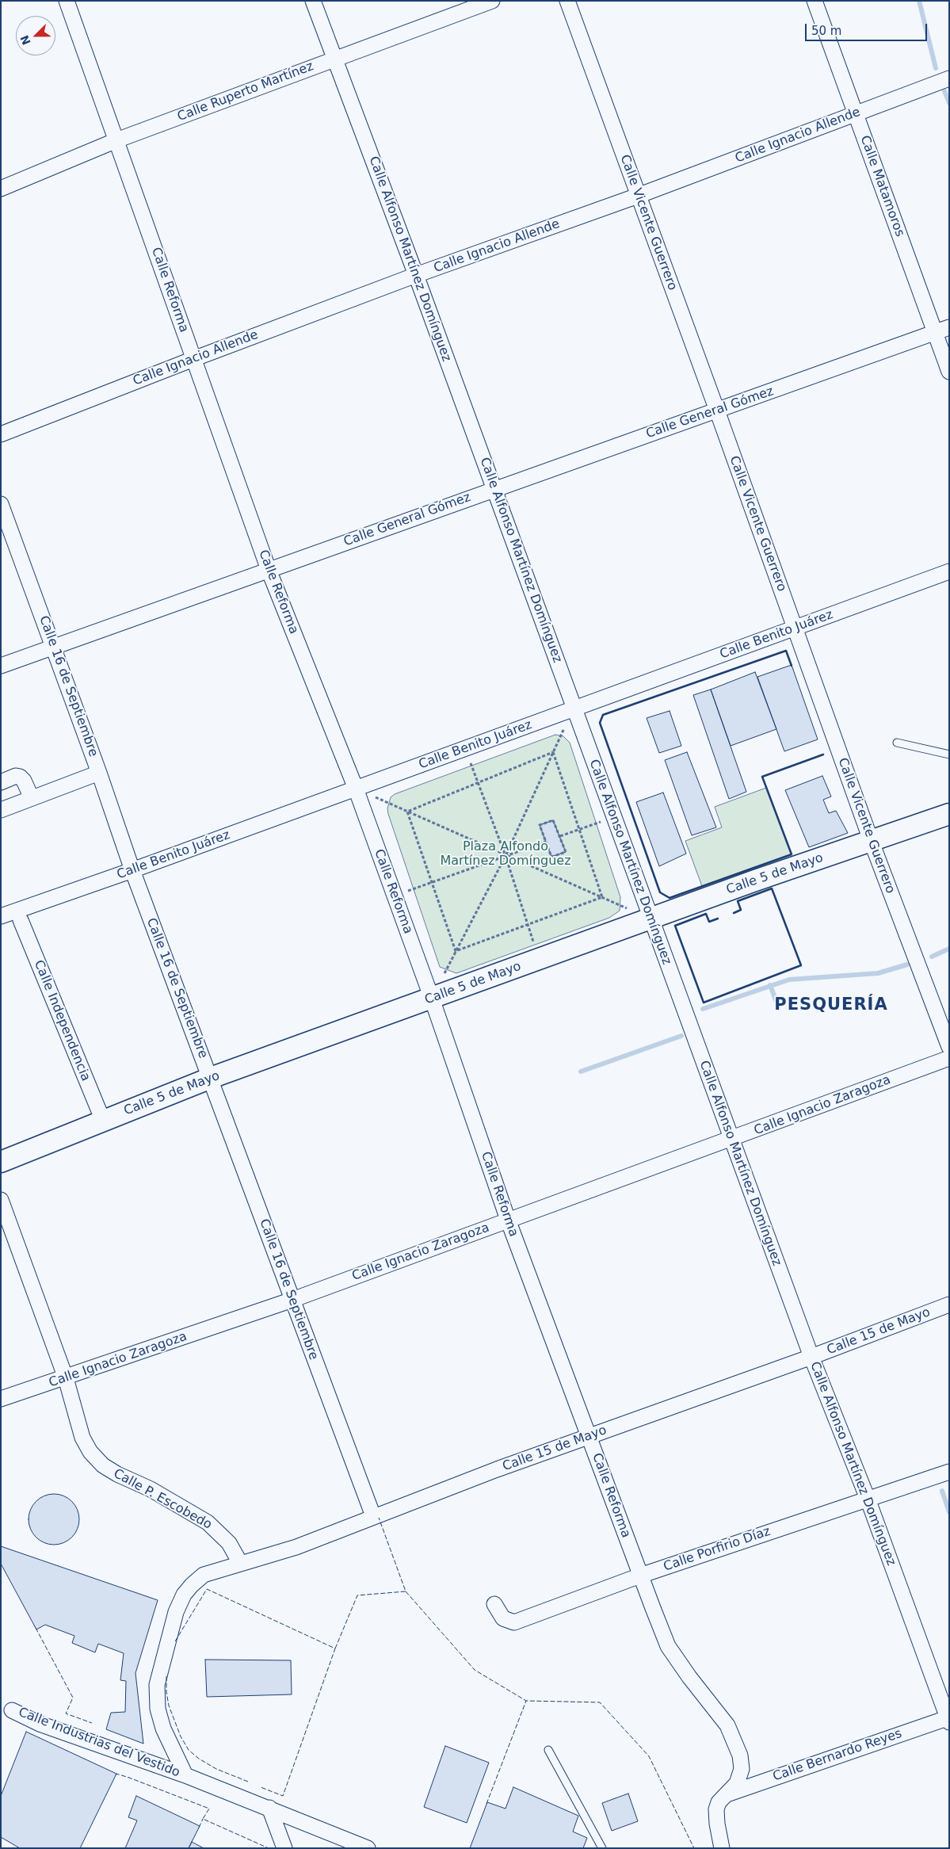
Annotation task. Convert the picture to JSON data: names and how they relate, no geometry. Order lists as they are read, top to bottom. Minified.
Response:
{"streets":{"street":["Calle Ruperto Martínez","Calle Ignacio Allende","Calle Matamoros","Calle Vicente Guerrero","Calle Alfonso Martínez Domínguez","Calle Reforma","Calle General Gómez","Calle Benito Juárez","Calle 16 de Septiembre","Calle 5 de Mayo","Calle Independencia","Calle Ignacio Zaragoza","Calle 15 de Mayo","Calle P. Escobedo","Calle Porfirio Díaz","Calle Industrias del Vestido","Calle Bernardo Reyes"]},"crossings":[["Calle Ruperto Martínez","Calle Alfonso Martínez Domínguez"],["Calle Ruperto Martínez","Calle Reforma"],["Calle Ignacio Allende","Calle Matamoros"],["Calle Ignacio Allende","Calle Vicente Guerrero"],["Calle Ignacio Allende","Calle Alfonso Martínez Domínguez"],["Calle Ignacio Allende","Calle Reforma"],["Calle Matamoros","Calle General Gómez"],["Calle Vicente Guerrero","Calle General Gómez"],["Calle Vicente Guerrero","Calle Benito Juárez"],["Calle Vicente Guerrero","Calle 5 de Mayo"],["Calle Alfonso Martínez Domínguez","Calle General Gómez"],["Calle Alfonso Martínez Domínguez","Calle Benito Juárez"],["Calle Alfonso Martínez Domínguez","Calle 5 de Mayo"],["Calle Alfonso Martínez Domínguez","Calle Ignacio Zaragoza"],["Calle Alfonso Martínez Domínguez","Calle 15 de Mayo"],["Calle Alfonso Martínez Domínguez","Calle Porfirio Díaz"],["Calle Alfonso Martínez Domínguez","Calle Bernardo Reyes"],["Calle Reforma","Calle General Gómez"],["Calle Reforma","Calle Benito Juárez"],["Calle Reforma","Calle 5 de Mayo"],["Calle Reforma","Calle Ignacio Zaragoza"],["Calle Reforma","Calle 15 de Mayo"],["Calle Reforma","Calle Porfirio Díaz"],["Calle Reforma","Calle Bernardo Reyes"],["Calle General Gómez","Calle 16 de Septiembre"],["Calle Benito Juárez","Calle 16 de Septiembre"],["Calle 16 de Septiembre","Calle 5 de Mayo"],["Calle 16 de Septiembre","Calle Ignacio Zaragoza"],["Calle 16 de Septiembre","Calle 15 de Mayo"],["Calle 5 de Mayo","Calle Independencia"],["Calle Ignacio Zaragoza","Calle P. Escobedo"],["Calle 15 de Mayo","Calle P. Escobedo"],["Calle 15 de Mayo","Calle Industrias del Vestido"]],"districts":["PESQUERÍA"],"parks":["Plaza Alfondo Martínez Domínguez"],"scale_bar":"50 m","north":"bottom left"}
